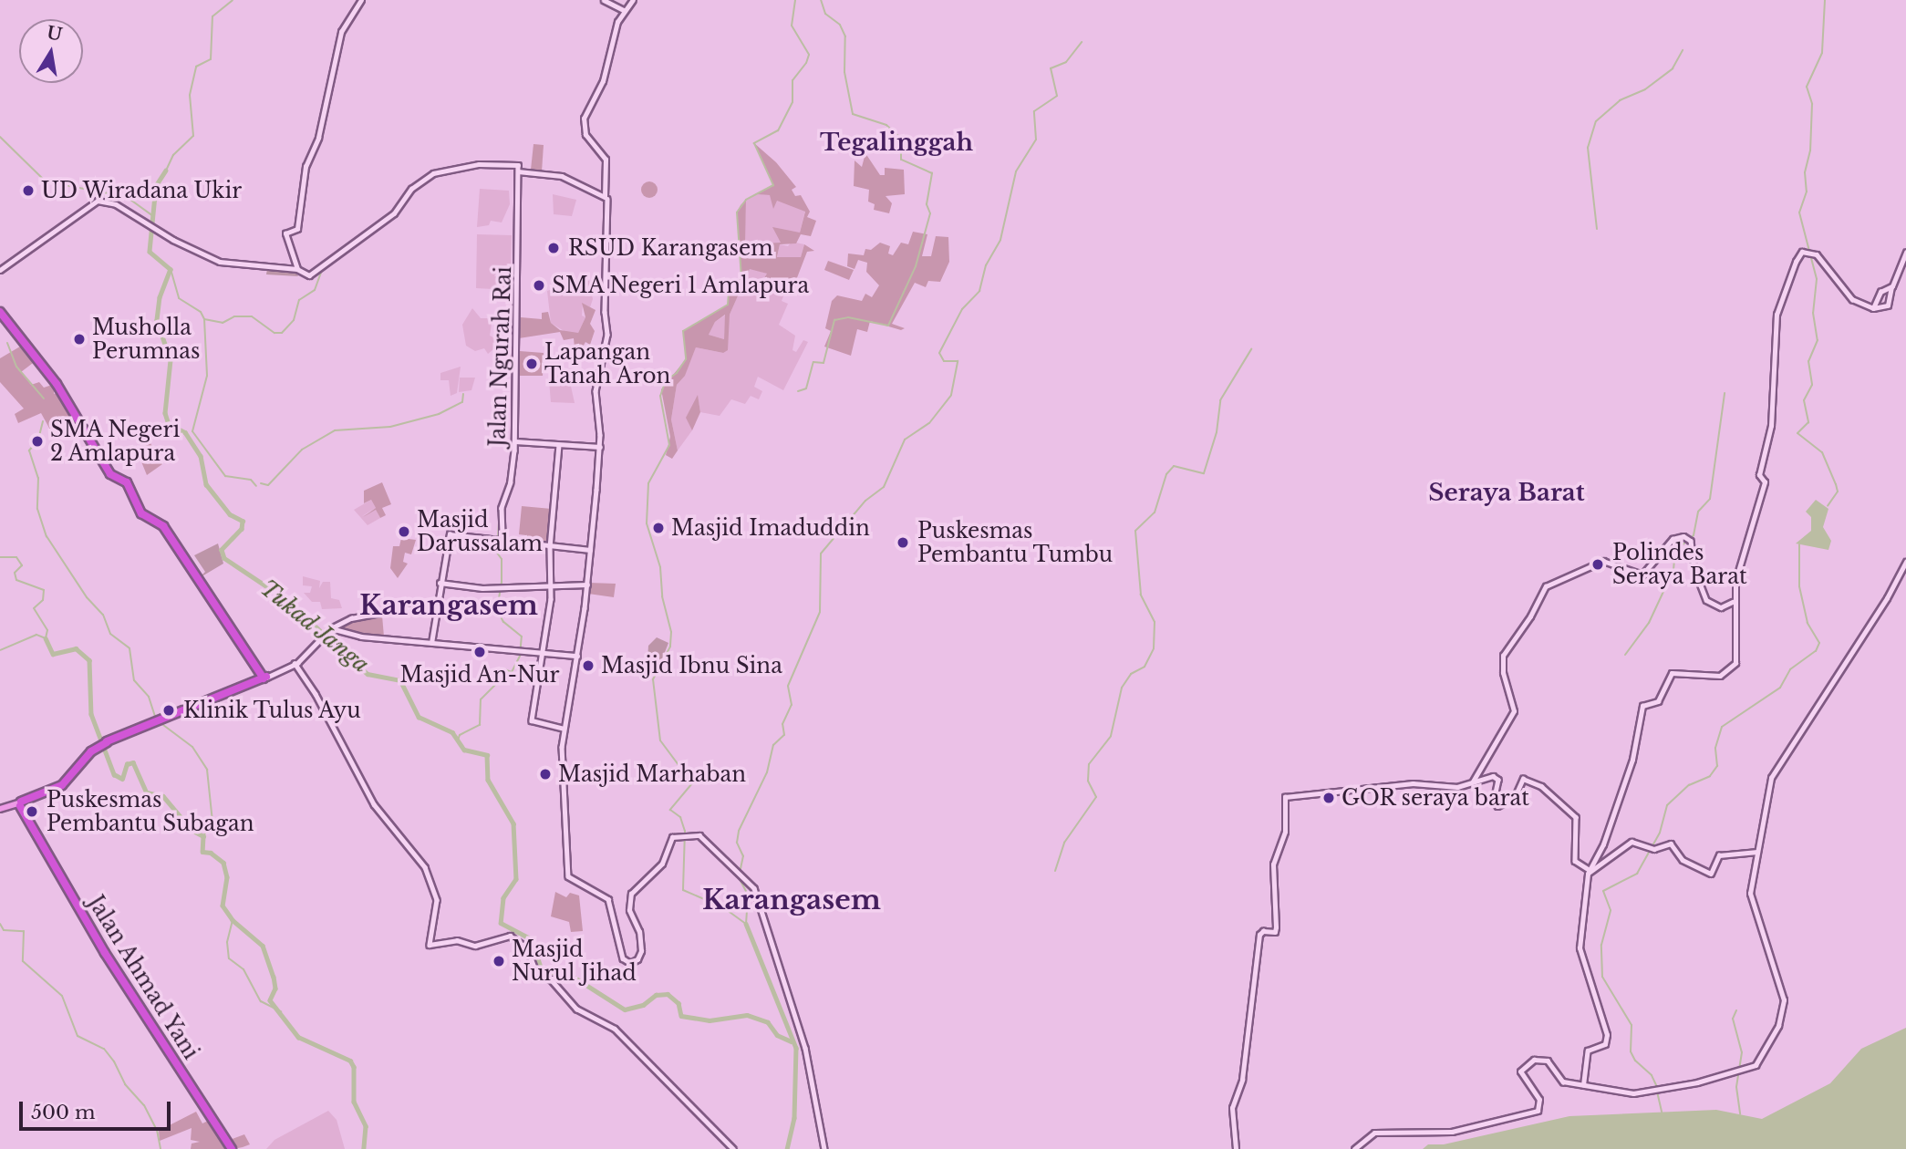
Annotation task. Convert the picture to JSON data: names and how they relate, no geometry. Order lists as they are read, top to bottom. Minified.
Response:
{"streets":{"highway":["Jalan Ahmad Yani"],"street":["Jalan Ngurah Rai"]},"districts":["Tegalinggah","Seraya Barat","Karangasem","Karangasem"],"water":["Tukad Janga"],"places":["UD Wiradana Ukir","RSUD Karangasem","SMA Negeri 1 Amlapura","Musholla Perumnas","Lapangan Tanah Aron","SMA Negeri 2 Amlapura","Masjid Imaduddin","Masjid Darussalam","Puskesmas Pembantu Tumbu","Polindes Seraya Barat","Masjid An-Nur","Masjid Ibnu Sina","Klinik Tulus Ayu","Masjid Marhaban","GOR seraya barat","Puskesmas Pembantu Subagan","Masjid Nurul Jihad"],"scale_bar":"500 m","north":"top"}
